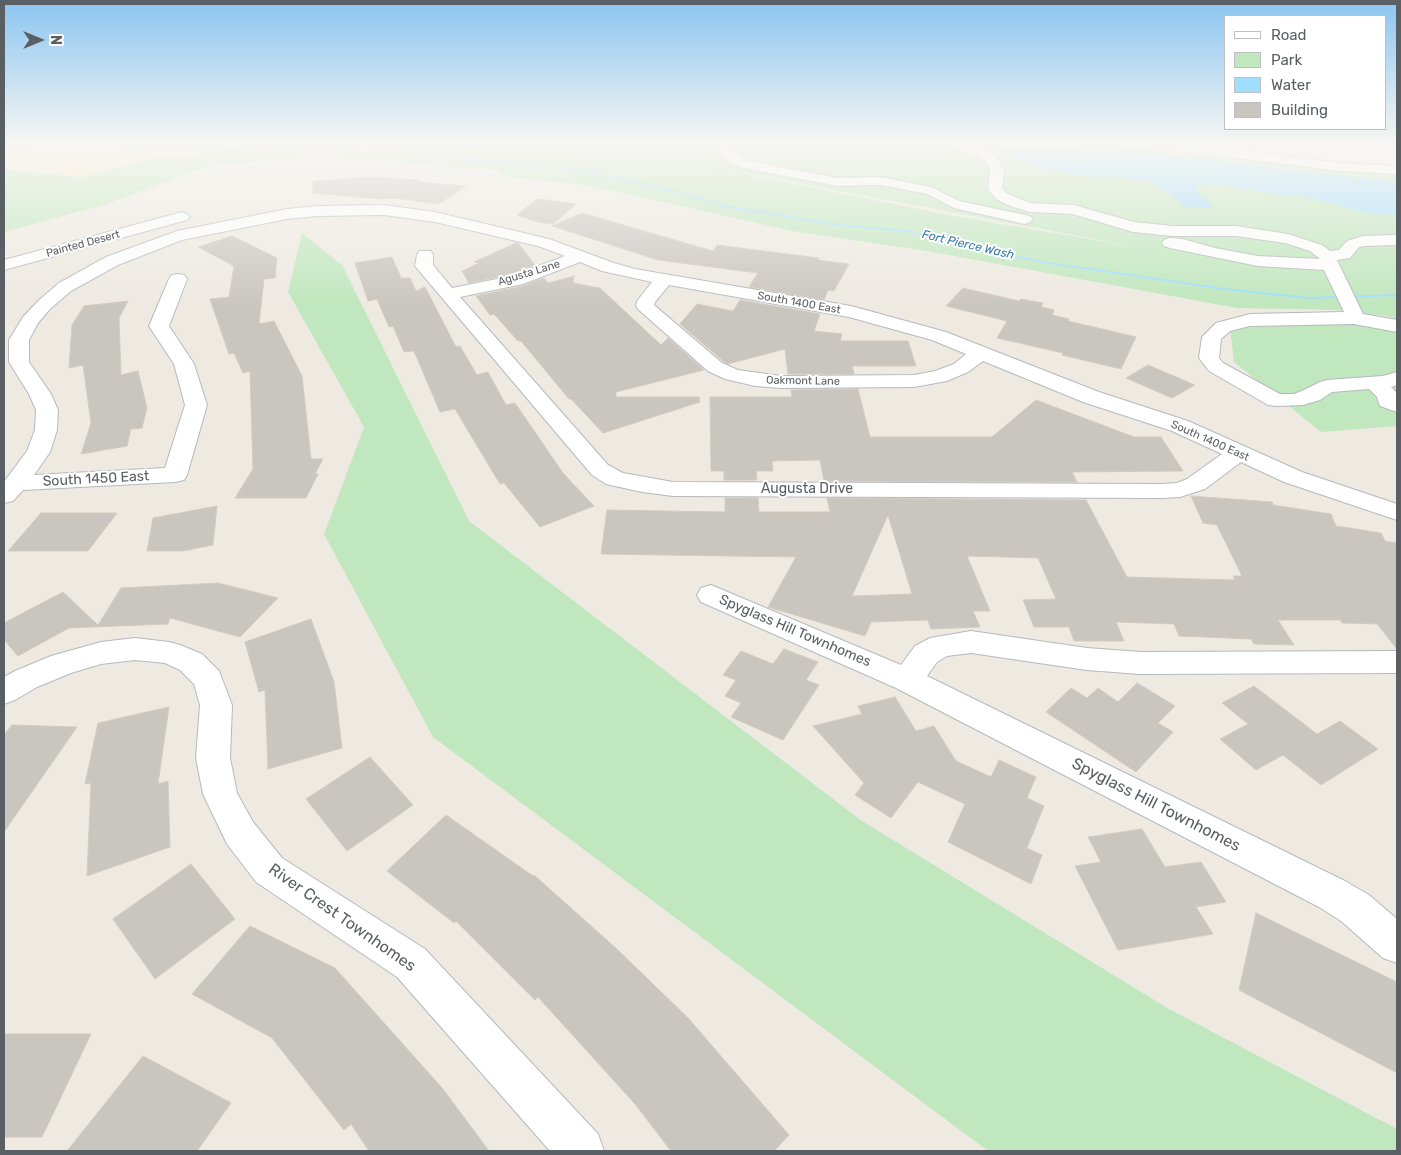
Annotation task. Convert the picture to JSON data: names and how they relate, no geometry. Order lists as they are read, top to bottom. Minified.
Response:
{"streets":{"street":["Painted Desert","Agusta Lane","South 1400 East","Oakmont Lane","South 1450 East","Augusta Drive","Spyglass Hill Townhomes","River Crest Townhomes"]},"crossings":[["Agusta Lane","South 1400 East"],["Agusta Lane","Augusta Drive"],["South 1400 East","Oakmont Lane"],["South 1400 East","Augusta Drive"]],"water":["Fort Pierce Wash"],"legend":["Road","Park","Water","Building"],"north":"right"}
